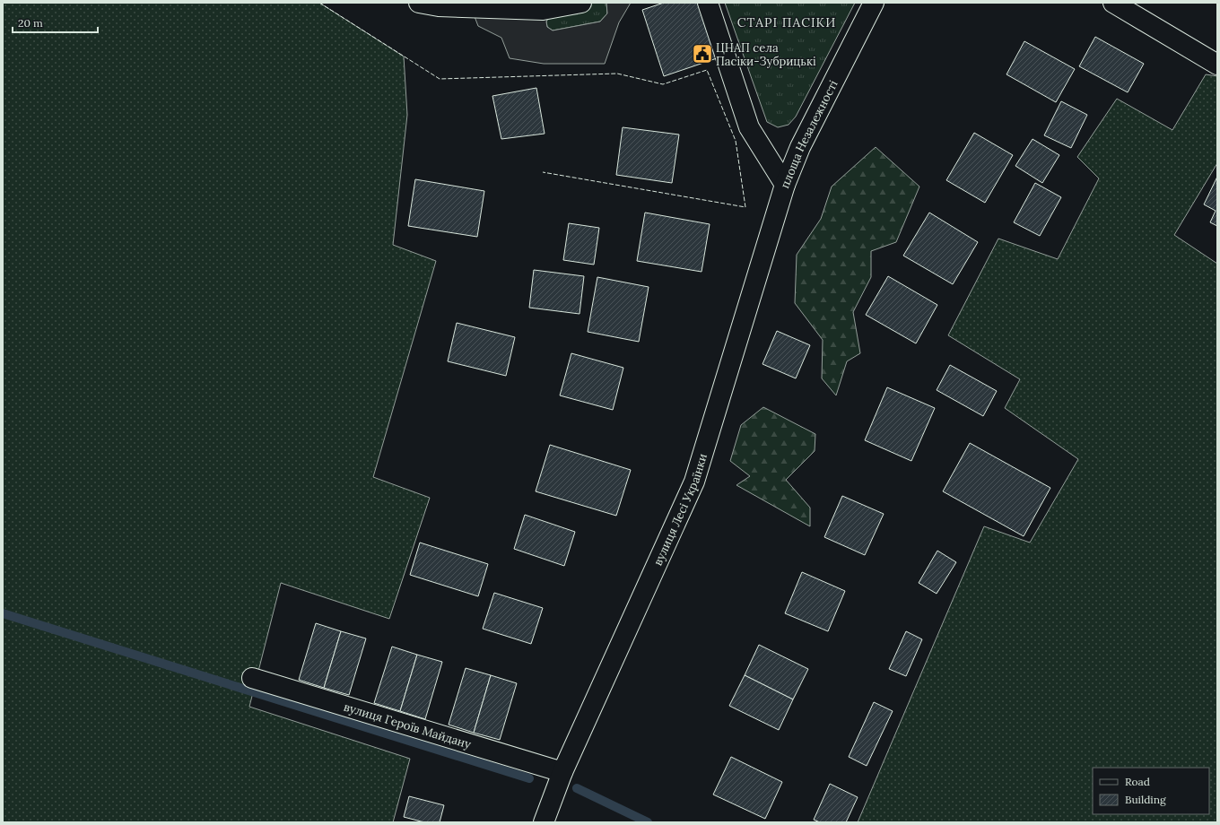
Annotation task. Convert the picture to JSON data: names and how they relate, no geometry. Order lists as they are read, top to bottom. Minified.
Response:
{"streets":{"main road":["площа Незалежності","вулиця Лесі Українки","вулиця Героїв Майдану"]},"crossings":[["площа Незалежності","вулиця Лесі Українки"],["вулиця Лесі Українки","вулиця Героїв Майдану"]],"districts":["СТАРІ ПАСІКИ"],"places":{"public building":["ЦНАП села Пасіки-Зубрицькі"]},"legend":["Road","Building"],"scale_bar":"20 m"}
